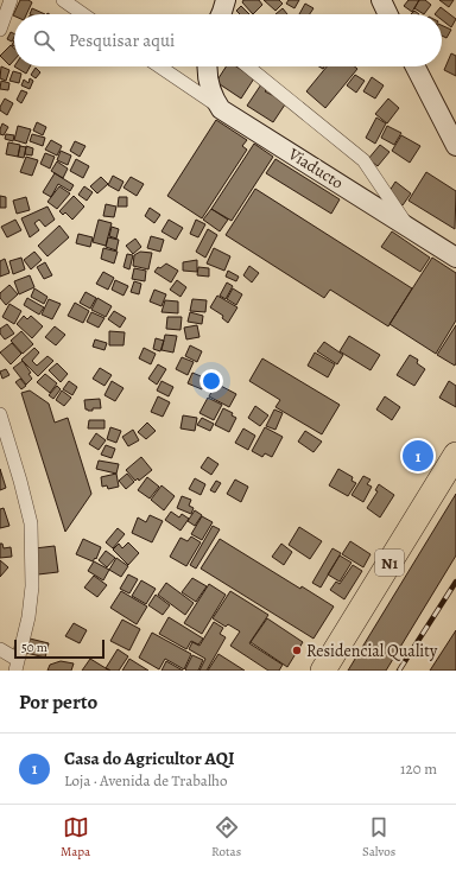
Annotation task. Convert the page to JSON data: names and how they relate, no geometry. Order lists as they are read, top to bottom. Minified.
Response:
{"streets":{"highway":["N1"],"street":["Viaducto"]},"places":["Residencial Quality"],"scale_bar":"50 m","page":{"search":"Pesquisar aqui","pins":"1","scale":"50 m","heading":"Por perto","list":[{"mark":"1","name":"Casa do Agricultor AQI","note":"Loja · Avenida de Trabalho","value":"120 m"}],"nav":["Mapa","Rotas","Salvos"]}}
